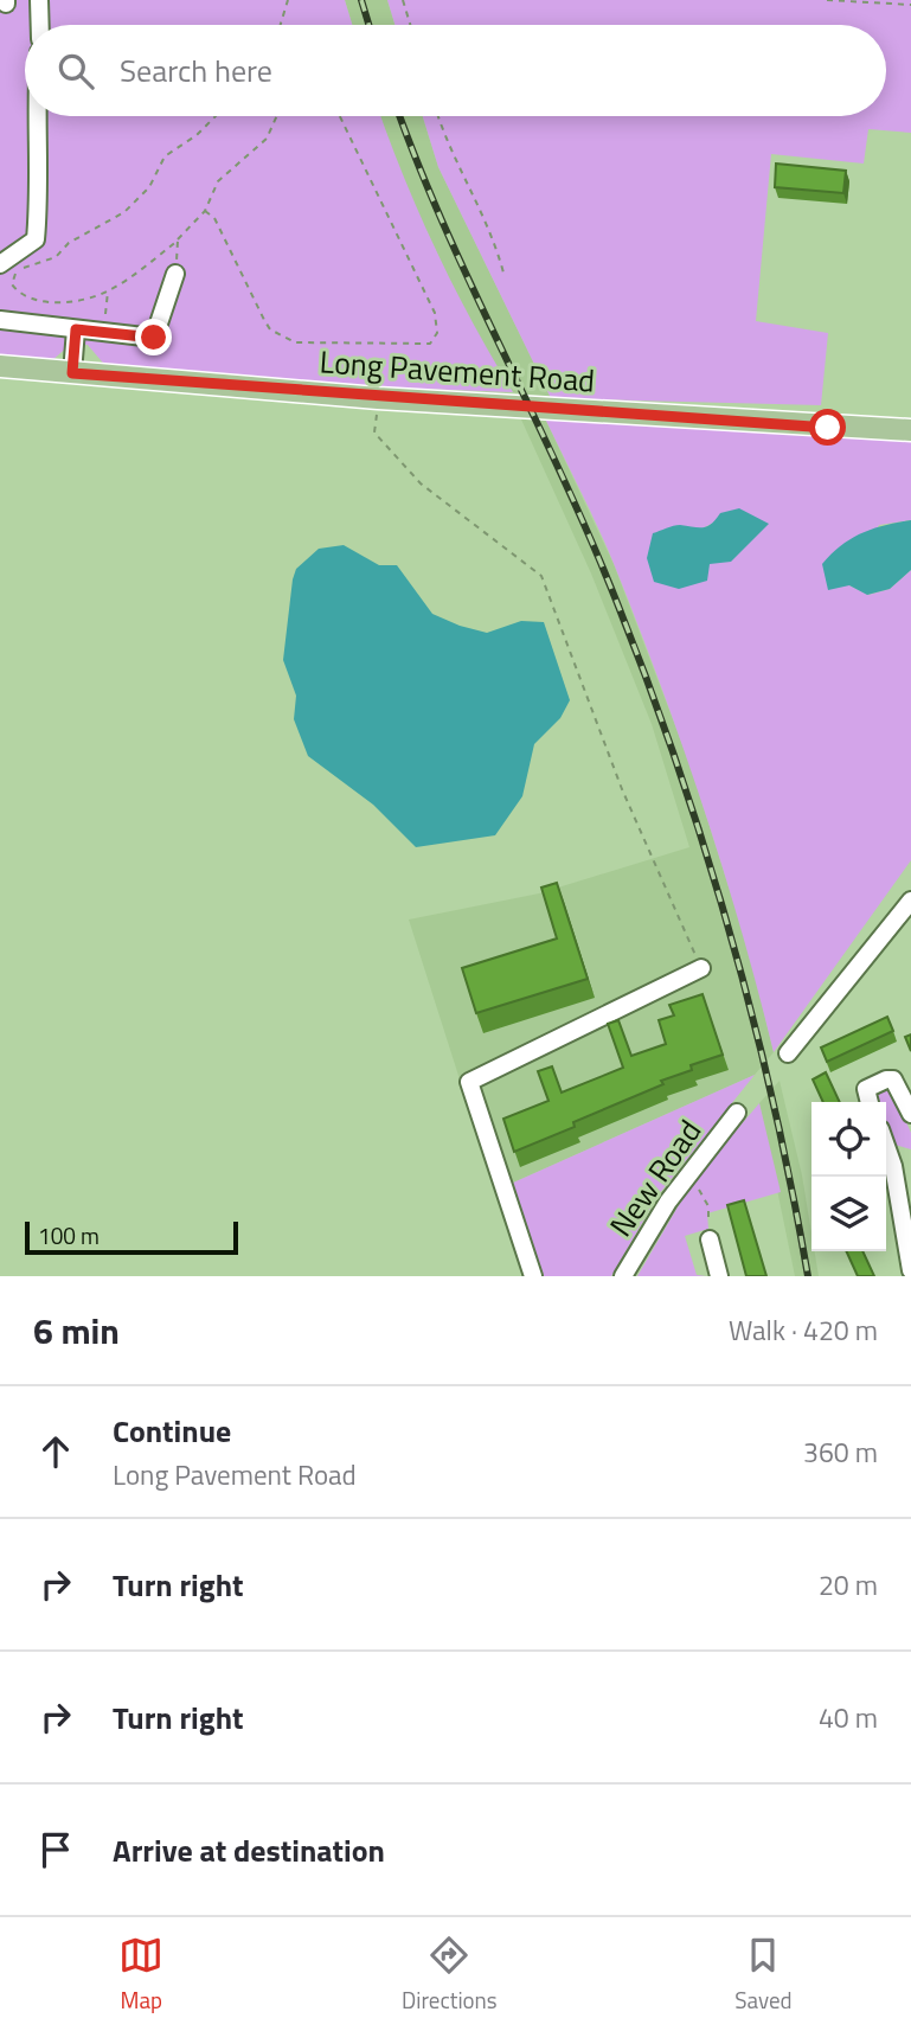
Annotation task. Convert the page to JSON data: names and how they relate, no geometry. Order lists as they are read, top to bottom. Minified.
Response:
{"streets":{"main road":["Long Pavement Road"],"street":["New Road"]},"scale_bar":"100 m","page":{"search":"Search here","scale":"100 m","heading":["6 min","Walk · 420 m"],"list":[["Continue","Long Pavement Road","360 m"],["Turn right","20 m"],["Turn right","40 m"],"Arrive at destination"],"nav":["Map","Directions","Saved"]}}
